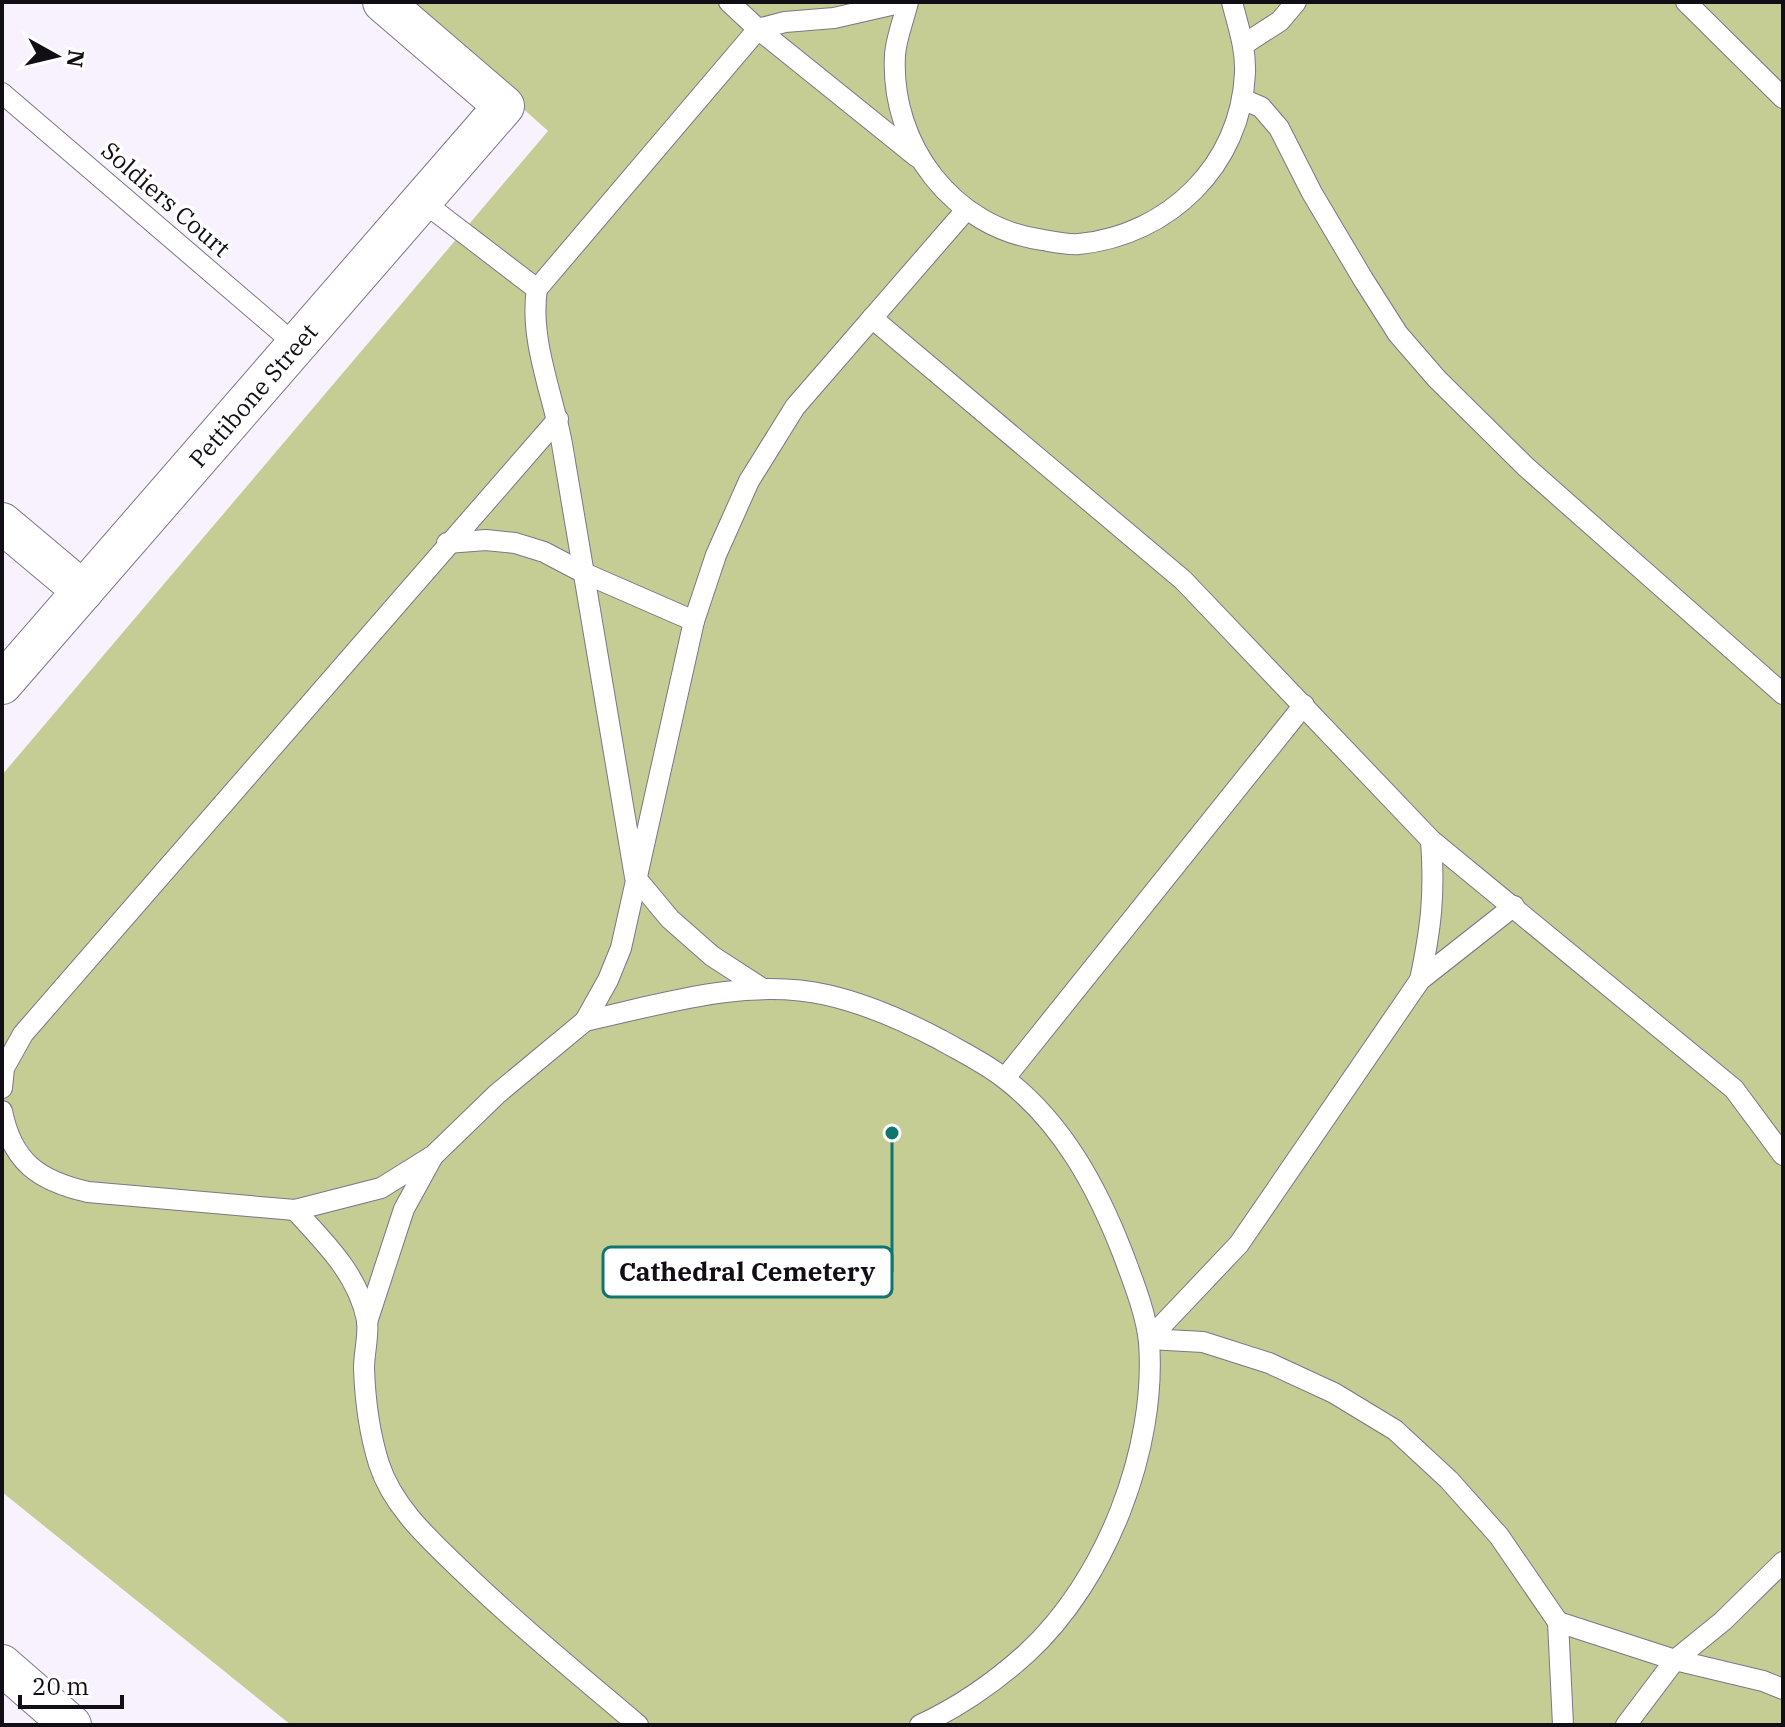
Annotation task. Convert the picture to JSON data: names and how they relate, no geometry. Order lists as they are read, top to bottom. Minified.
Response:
{"streets":{"street":["Pettibone Street"],"lane":["Soldiers Court"]},"crossings":[["Soldiers Court","Pettibone Street"]],"places":["Cathedral Cemetery"],"scale_bar":"20 m","north":"right"}
